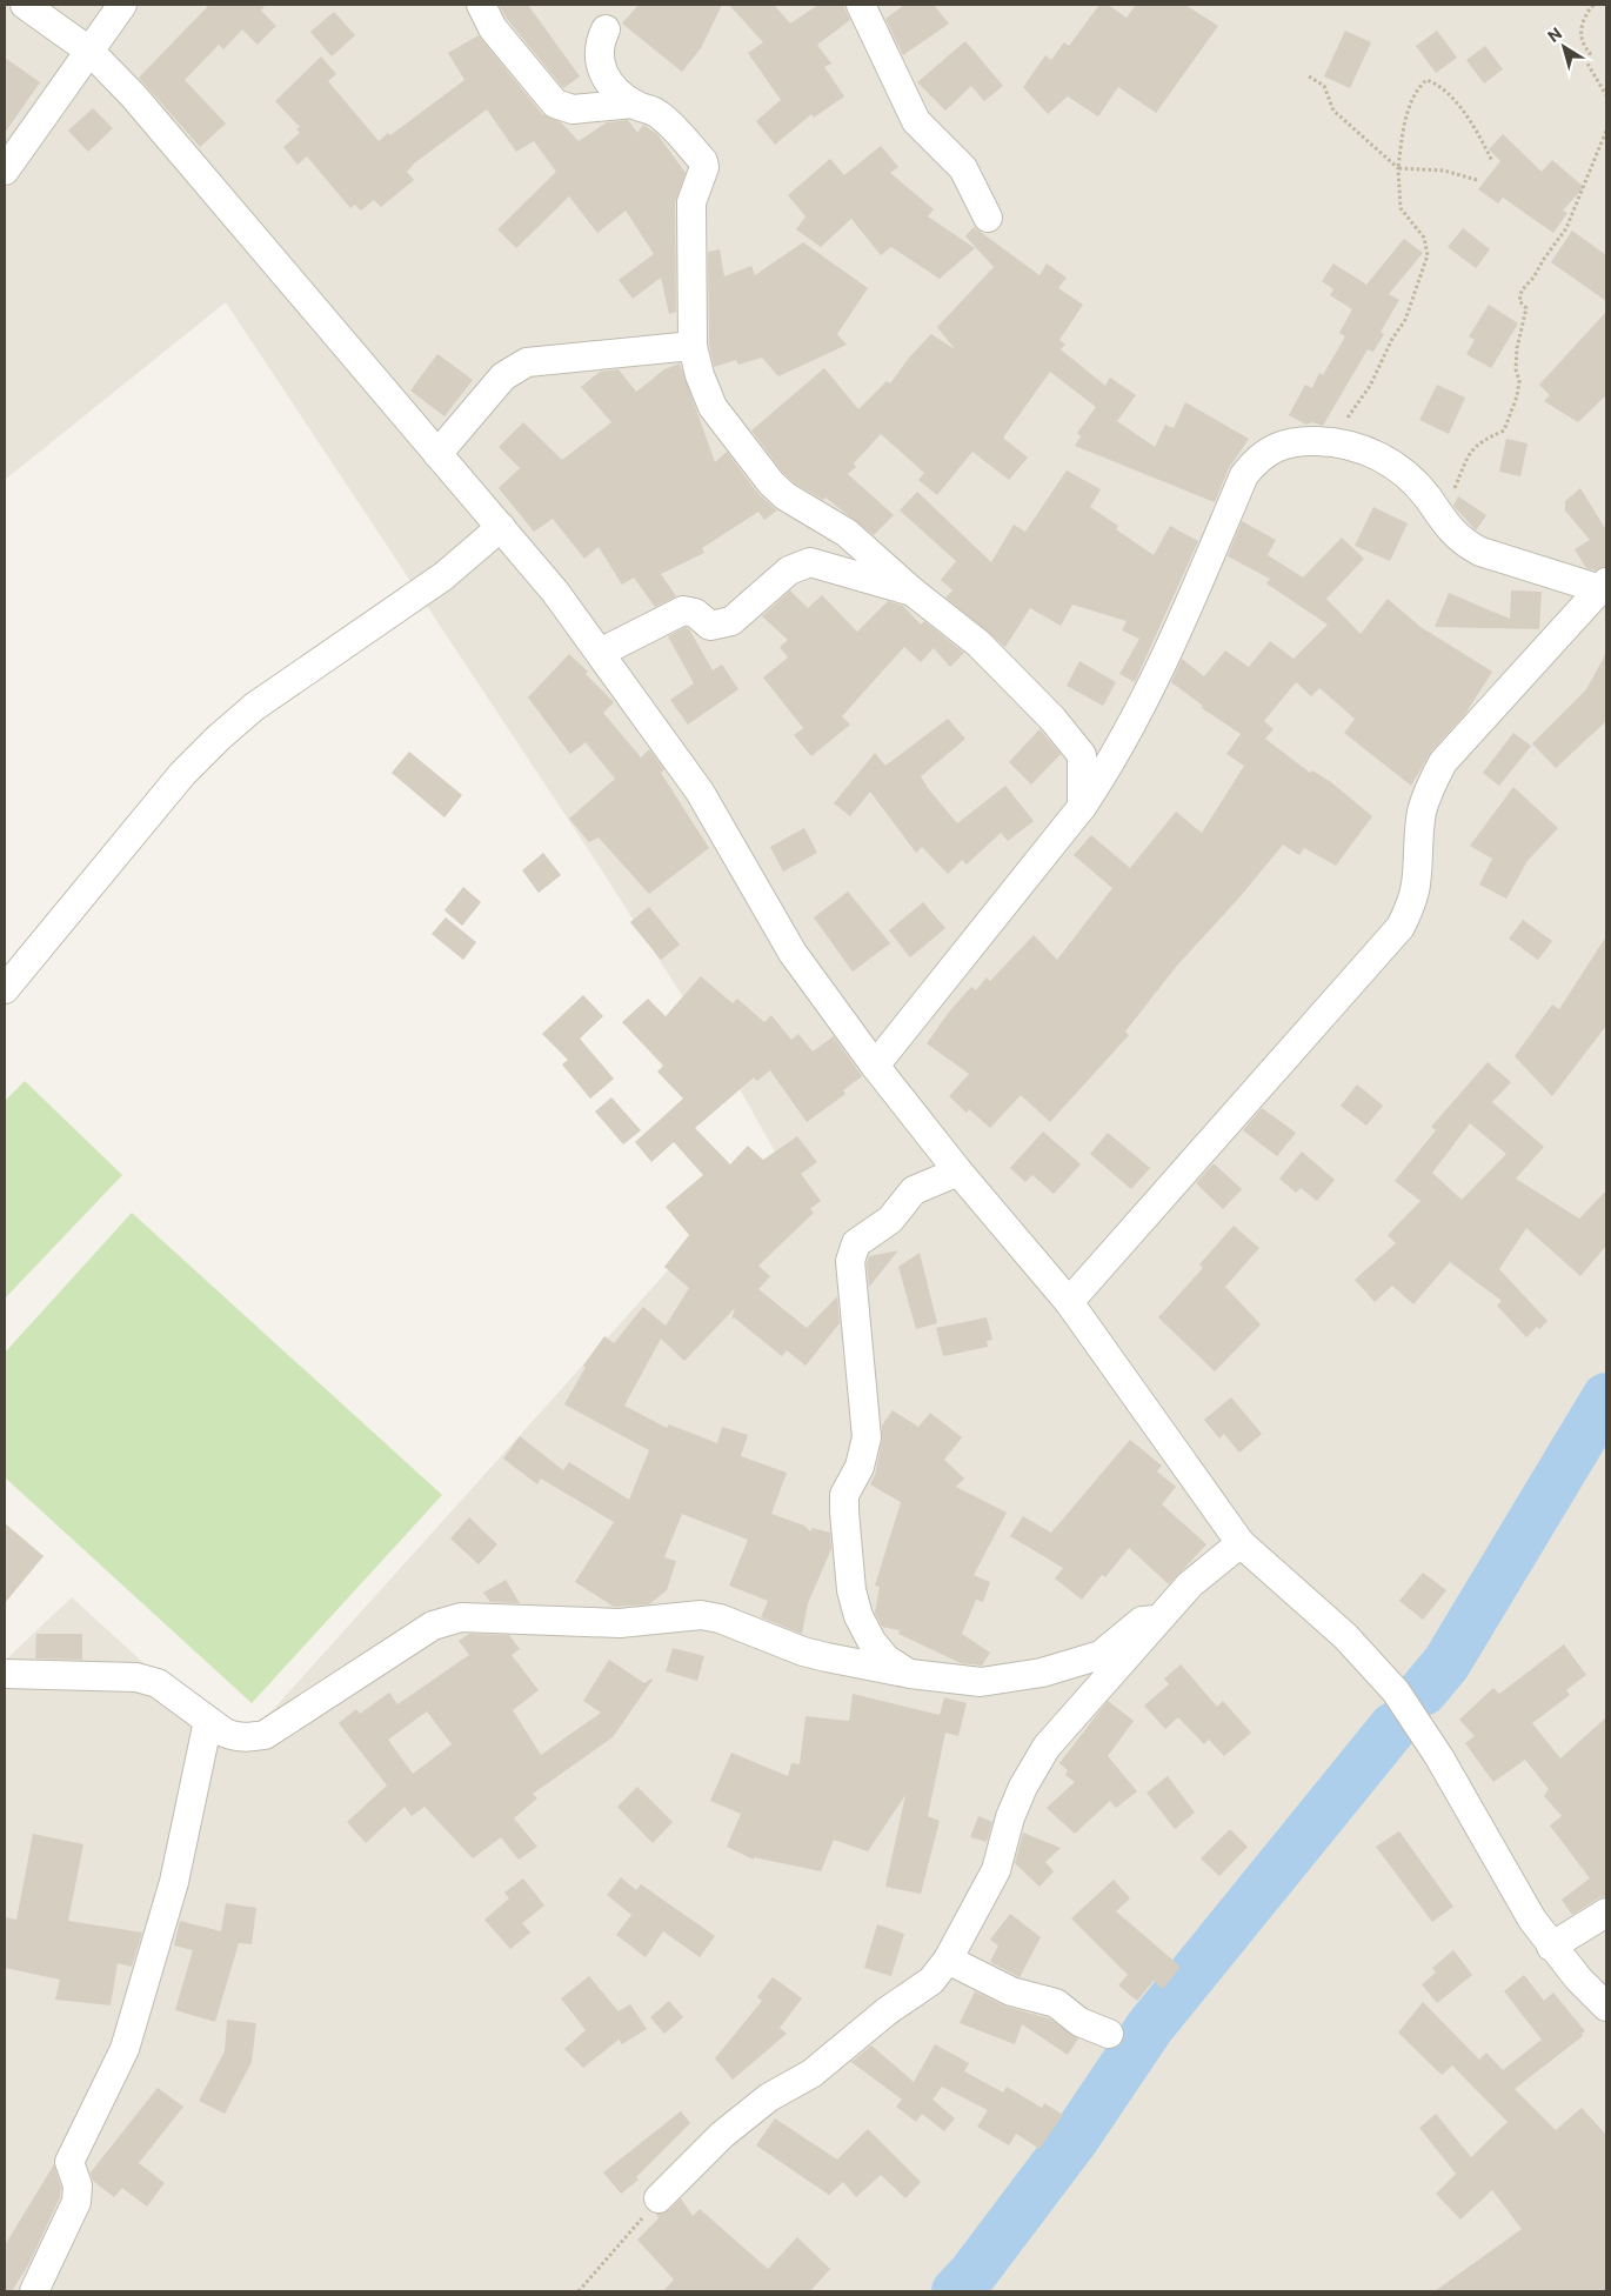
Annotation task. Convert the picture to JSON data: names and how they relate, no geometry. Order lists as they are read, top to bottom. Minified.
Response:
{"north":"top left"}
